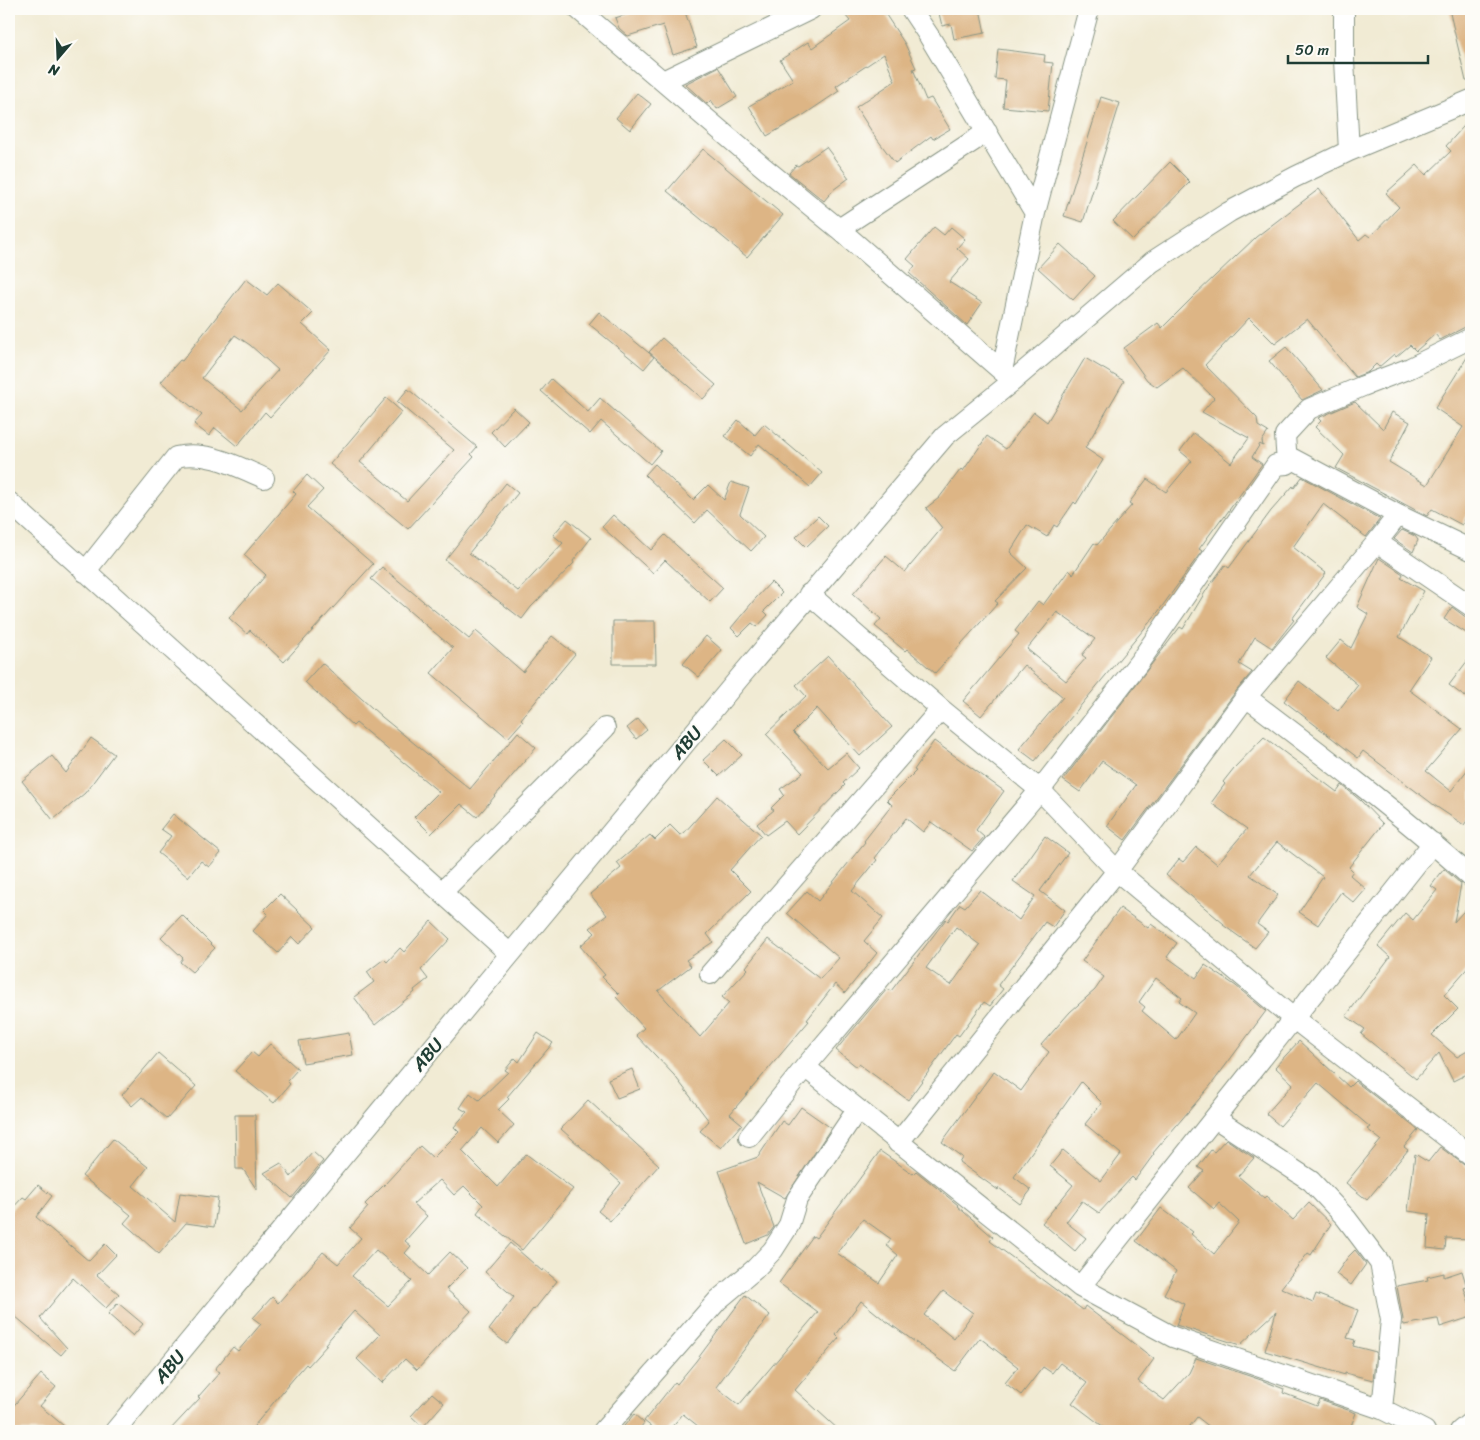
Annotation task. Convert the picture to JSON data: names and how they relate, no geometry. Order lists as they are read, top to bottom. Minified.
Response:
{"streets":{"street":["ABU"]},"scale_bar":"50 m","north":"bottom"}
